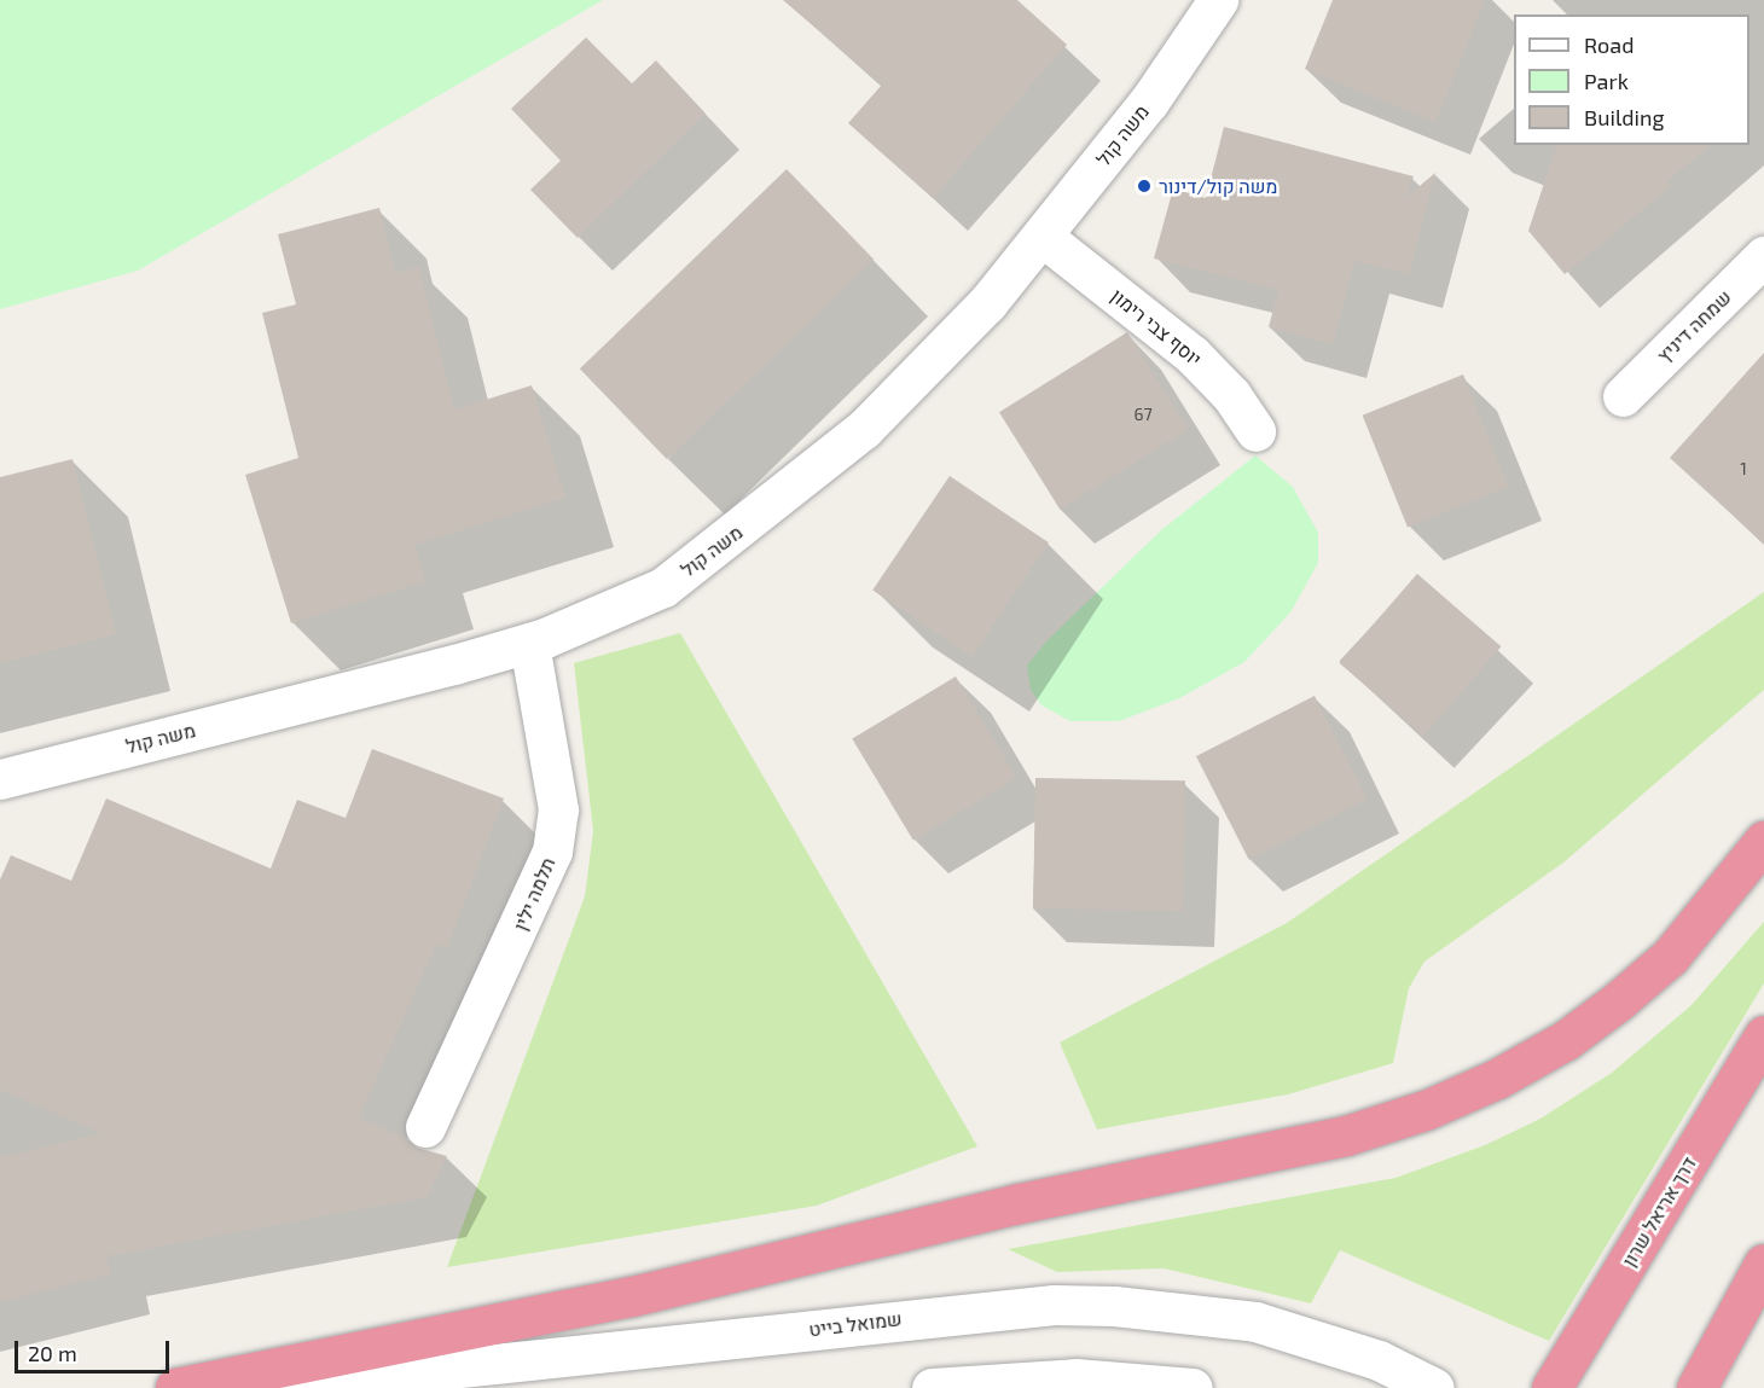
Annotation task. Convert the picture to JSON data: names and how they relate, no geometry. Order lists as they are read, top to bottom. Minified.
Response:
{"streets":{"highway":["דרך אריאל שרון"],"street":["משה קול","שמחה דיניץ","יוסף צבי רימון","תלמה ילין","שמואל בייט"]},"crossings":[["משה קול","יוסף צבי רימון"],["משה קול","תלמה ילין"]],"places":["משה קול/דינור"],"house_numbers":["67","1"],"legend":["Road","Park","Building"],"scale_bar":"20 m"}
